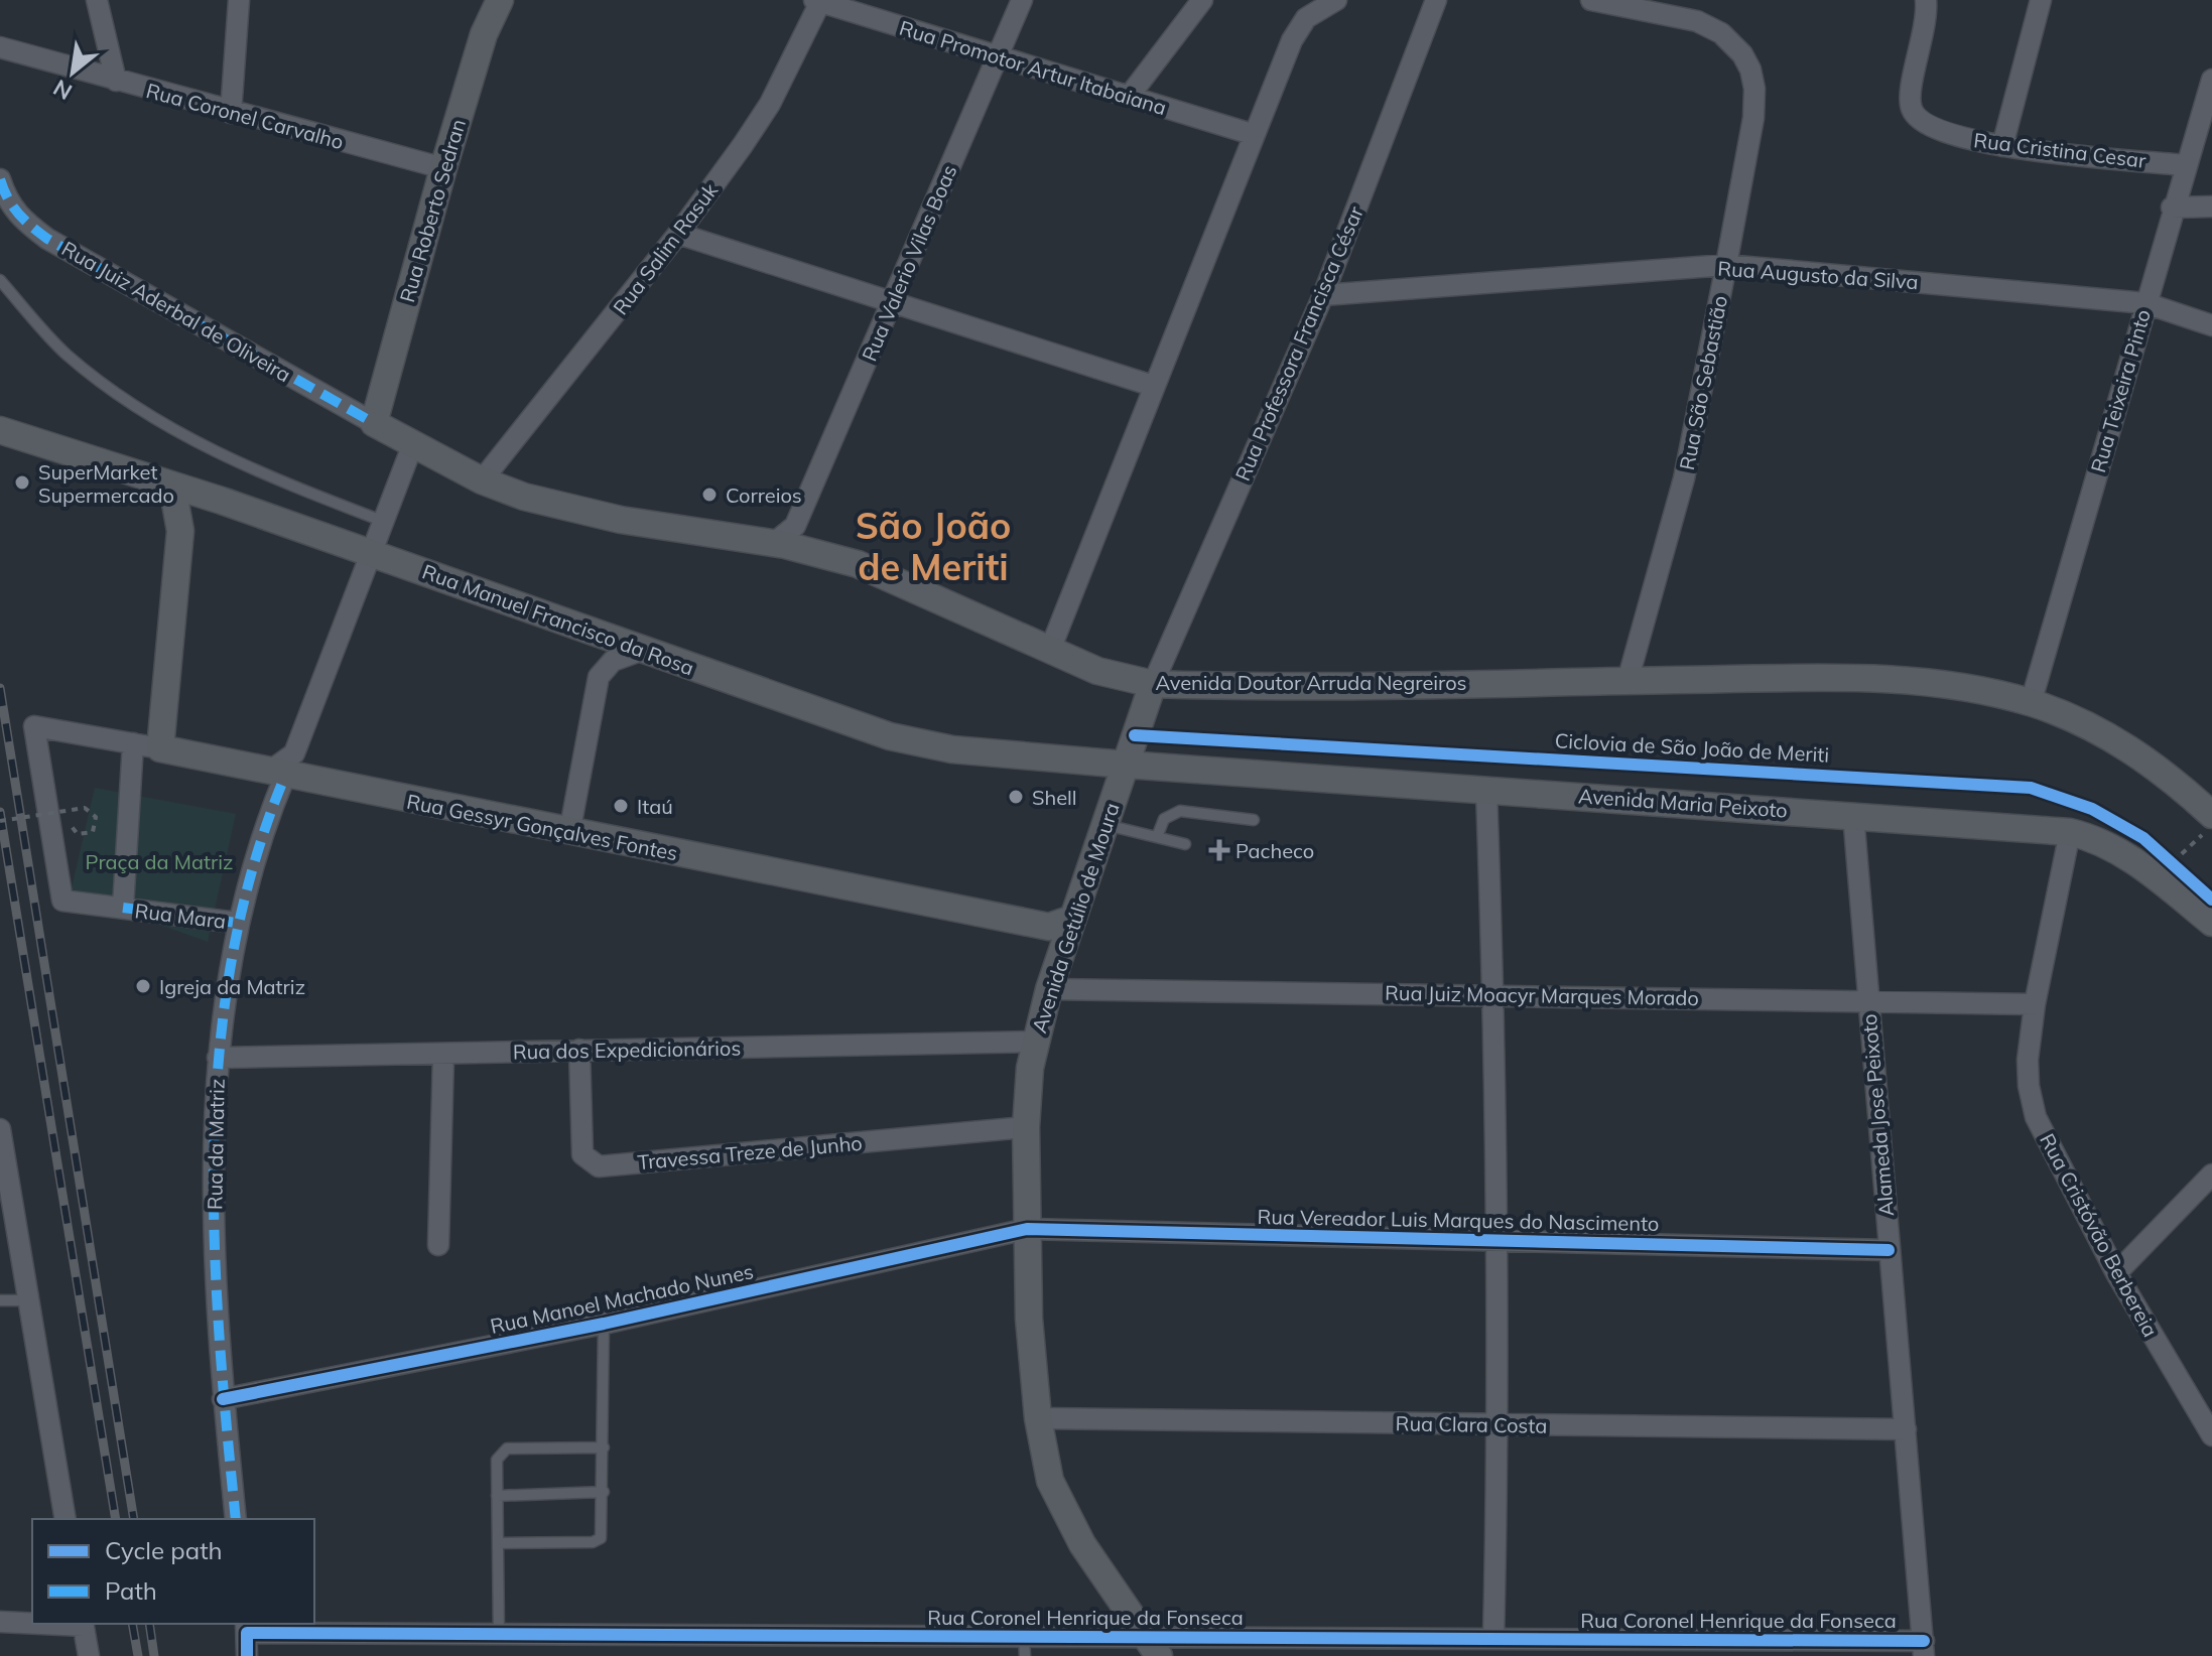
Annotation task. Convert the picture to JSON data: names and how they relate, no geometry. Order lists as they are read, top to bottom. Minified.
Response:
{"streets":{"main road":["Rua Roberto Sedran","Rua Manuel Francisco da Rosa","Avenida Doutor Arruda Negreiros","Avenida Maria Peixoto","Rua Gessyr Gonçalves Fontes","Avenida Getúlio de Moura"],"street":["Rua Promotor Artur Itabaiana","Rua Coronel Carvalho","Rua Cristina Cesar","Rua Salim Rasuk","Rua Valerio Vilas Boas","Rua Augusto da Silva","Rua Juiz Aderbal de Oliveira","Rua Professora Francisca César","Rua São Sebastião","Rua Teixeira Pinto","Rua Mara","Rua Juiz Moacyr Marques Morado","Rua dos Expedicionários","Alameda Jose Peixoto","Rua da Matriz","Travessa Treze de Junho","Rua Vereador Luis Marques do Nascimento","Rua Cristóvão Berbereia","Rua Manoel Machado Nunes","Rua Clara Costa","Rua Coronel Henrique da Fonseca"],"cycle path":["Ciclovia de São João de Meriti"]},"crossings":[["Rua Promotor Artur Itabaiana","Rua Salim Rasuk"],["Rua Promotor Artur Itabaiana","Rua Valerio Vilas Boas"],["Rua Coronel Carvalho","Rua Roberto Sedran"],["Rua Cristina Cesar","Rua Teixeira Pinto"],["Rua Roberto Sedran","Rua Juiz Aderbal de Oliveira"],["Rua Roberto Sedran","Avenida Doutor Arruda Negreiros"],["Rua Salim Rasuk","Avenida Doutor Arruda Negreiros"],["Rua Valerio Vilas Boas","Avenida Doutor Arruda Negreiros"],["Rua Augusto da Silva","Rua Professora Francisca César"],["Rua Augusto da Silva","Rua São Sebastião"],["Rua Augusto da Silva","Rua Teixeira Pinto"],["Rua Juiz Aderbal de Oliveira","Avenida Doutor Arruda Negreiros"],["Rua Professora Francisca César","Avenida Doutor Arruda Negreiros"],["Rua Professora Francisca César","Avenida Getúlio de Moura"],["Rua São Sebastião","Avenida Doutor Arruda Negreiros"],["Rua Teixeira Pinto","Avenida Doutor Arruda Negreiros"],["Rua Manuel Francisco da Rosa","Avenida Maria Peixoto"],["Rua Manuel Francisco da Rosa","Avenida Getúlio de Moura"],["Rua Manuel Francisco da Rosa","Rua da Matriz"],["Avenida Doutor Arruda Negreiros","Avenida Getúlio de Moura"],["Avenida Doutor Arruda Negreiros","Rua da Matriz"],["Avenida Maria Peixoto","Avenida Getúlio de Moura"],["Avenida Maria Peixoto","Alameda Jose Peixoto"],["Avenida Maria Peixoto","Rua Cristóvão Berbereia"],["Rua Gessyr Gonçalves Fontes","Rua Mara"],["Rua Gessyr Gonçalves Fontes","Avenida Getúlio de Moura"],["Rua Gessyr Gonçalves Fontes","Rua da Matriz"],["Rua Mara","Rua da Matriz"],["Avenida Getúlio de Moura","Rua Juiz Moacyr Marques Morado"],["Avenida Getúlio de Moura","Rua dos Expedicionários"],["Avenida Getúlio de Moura","Travessa Treze de Junho"],["Avenida Getúlio de Moura","Rua Vereador Luis Marques do Nascimento"],["Avenida Getúlio de Moura","Rua Manoel Machado Nunes"],["Avenida Getúlio de Moura","Rua Clara Costa"],["Avenida Getúlio de Moura","Rua Coronel Henrique da Fonseca"],["Rua Juiz Moacyr Marques Morado","Alameda Jose Peixoto"],["Rua Juiz Moacyr Marques Morado","Rua Cristóvão Berbereia"],["Rua dos Expedicionários","Rua da Matriz"],["Rua dos Expedicionários","Travessa Treze de Junho"],["Alameda Jose Peixoto","Rua Vereador Luis Marques do Nascimento"],["Alameda Jose Peixoto","Rua Clara Costa"],["Alameda Jose Peixoto","Rua Coronel Henrique da Fonseca"],["Rua da Matriz","Rua Manoel Machado Nunes"],["Rua Vereador Luis Marques do Nascimento","Rua Manoel Machado Nunes"]],"districts":["São João de Meriti"],"parks":["Praça da Matriz"],"places":{"other":["SuperMarket Supermercado","Correios","Shell","Itaú","Igreja da Matriz"],"health":["Pacheco"]},"legend":["Cycle path","Path"],"north":"bottom left"}
